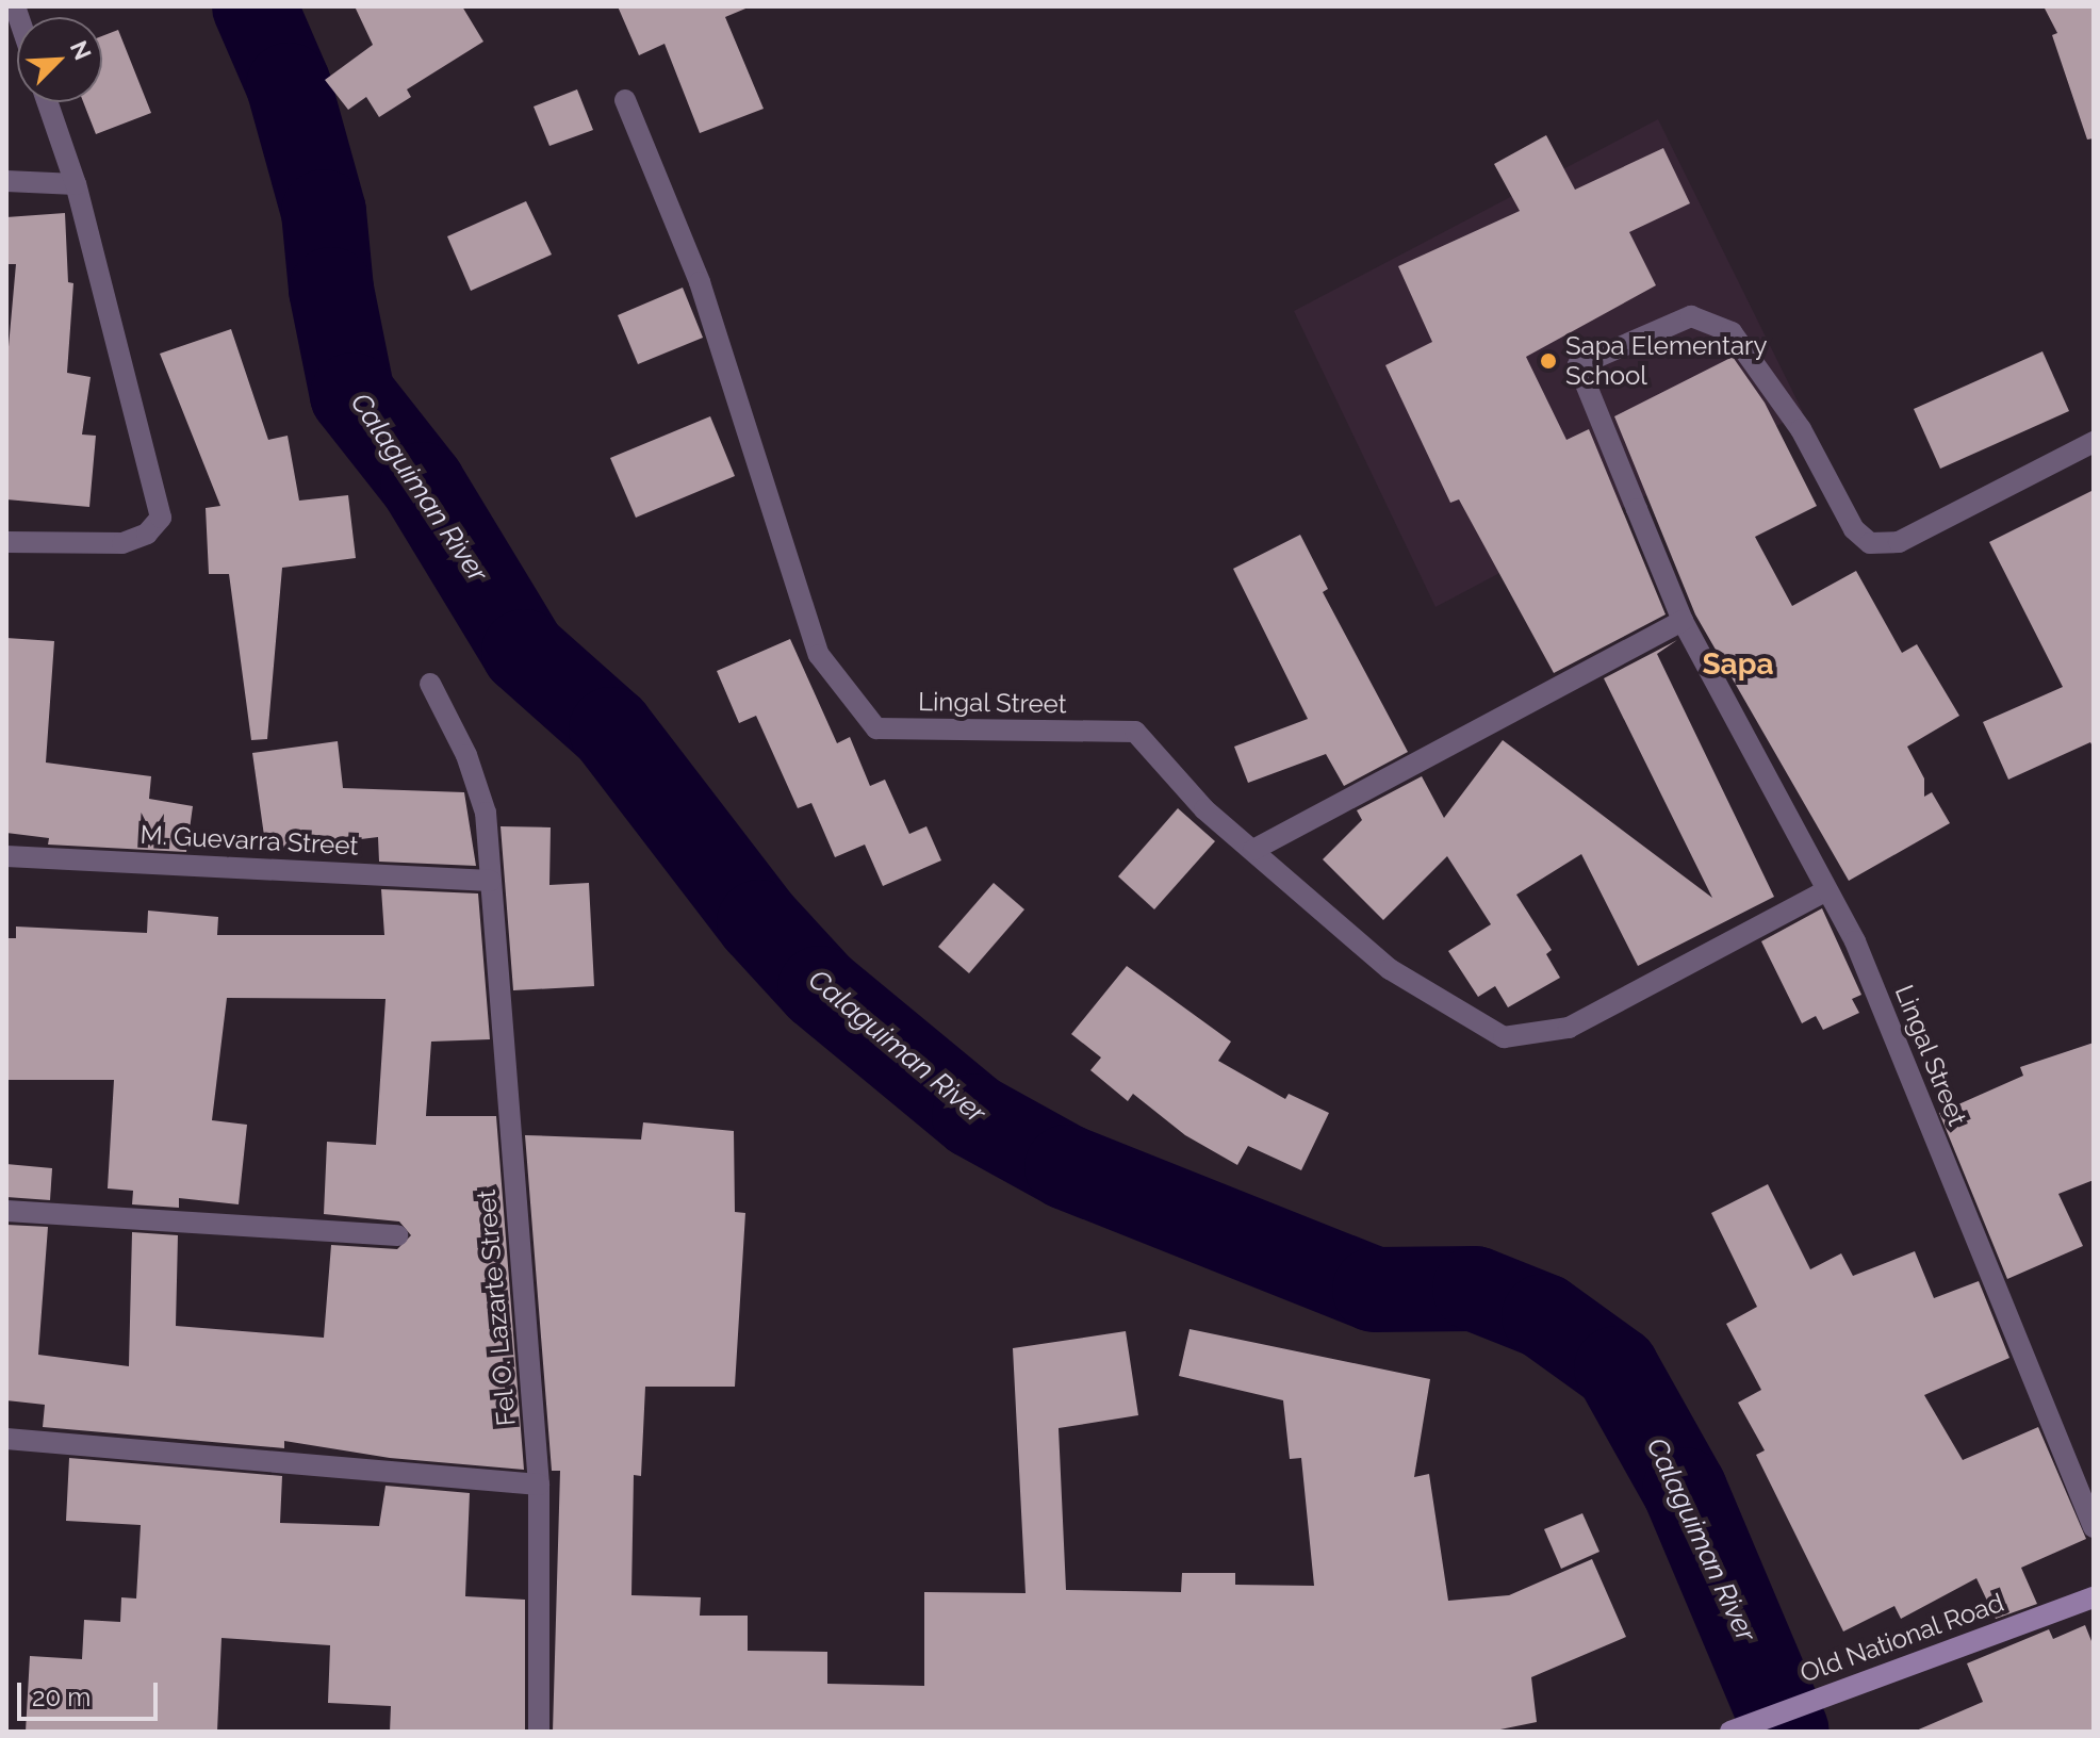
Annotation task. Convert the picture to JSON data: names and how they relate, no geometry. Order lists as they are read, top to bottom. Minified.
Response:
{"streets":{"main road":["Old National Road"],"street":["Lingal Street","M. Guevarra Street","Fel O. Lazarte Street"]},"crossings":[["M. Guevarra Street","Fel O. Lazarte Street"]],"districts":["Sapa"],"water":["Calaguiman River"],"places":["Sapa Elementary School"],"scale_bar":"20 m","north":"top right"}
